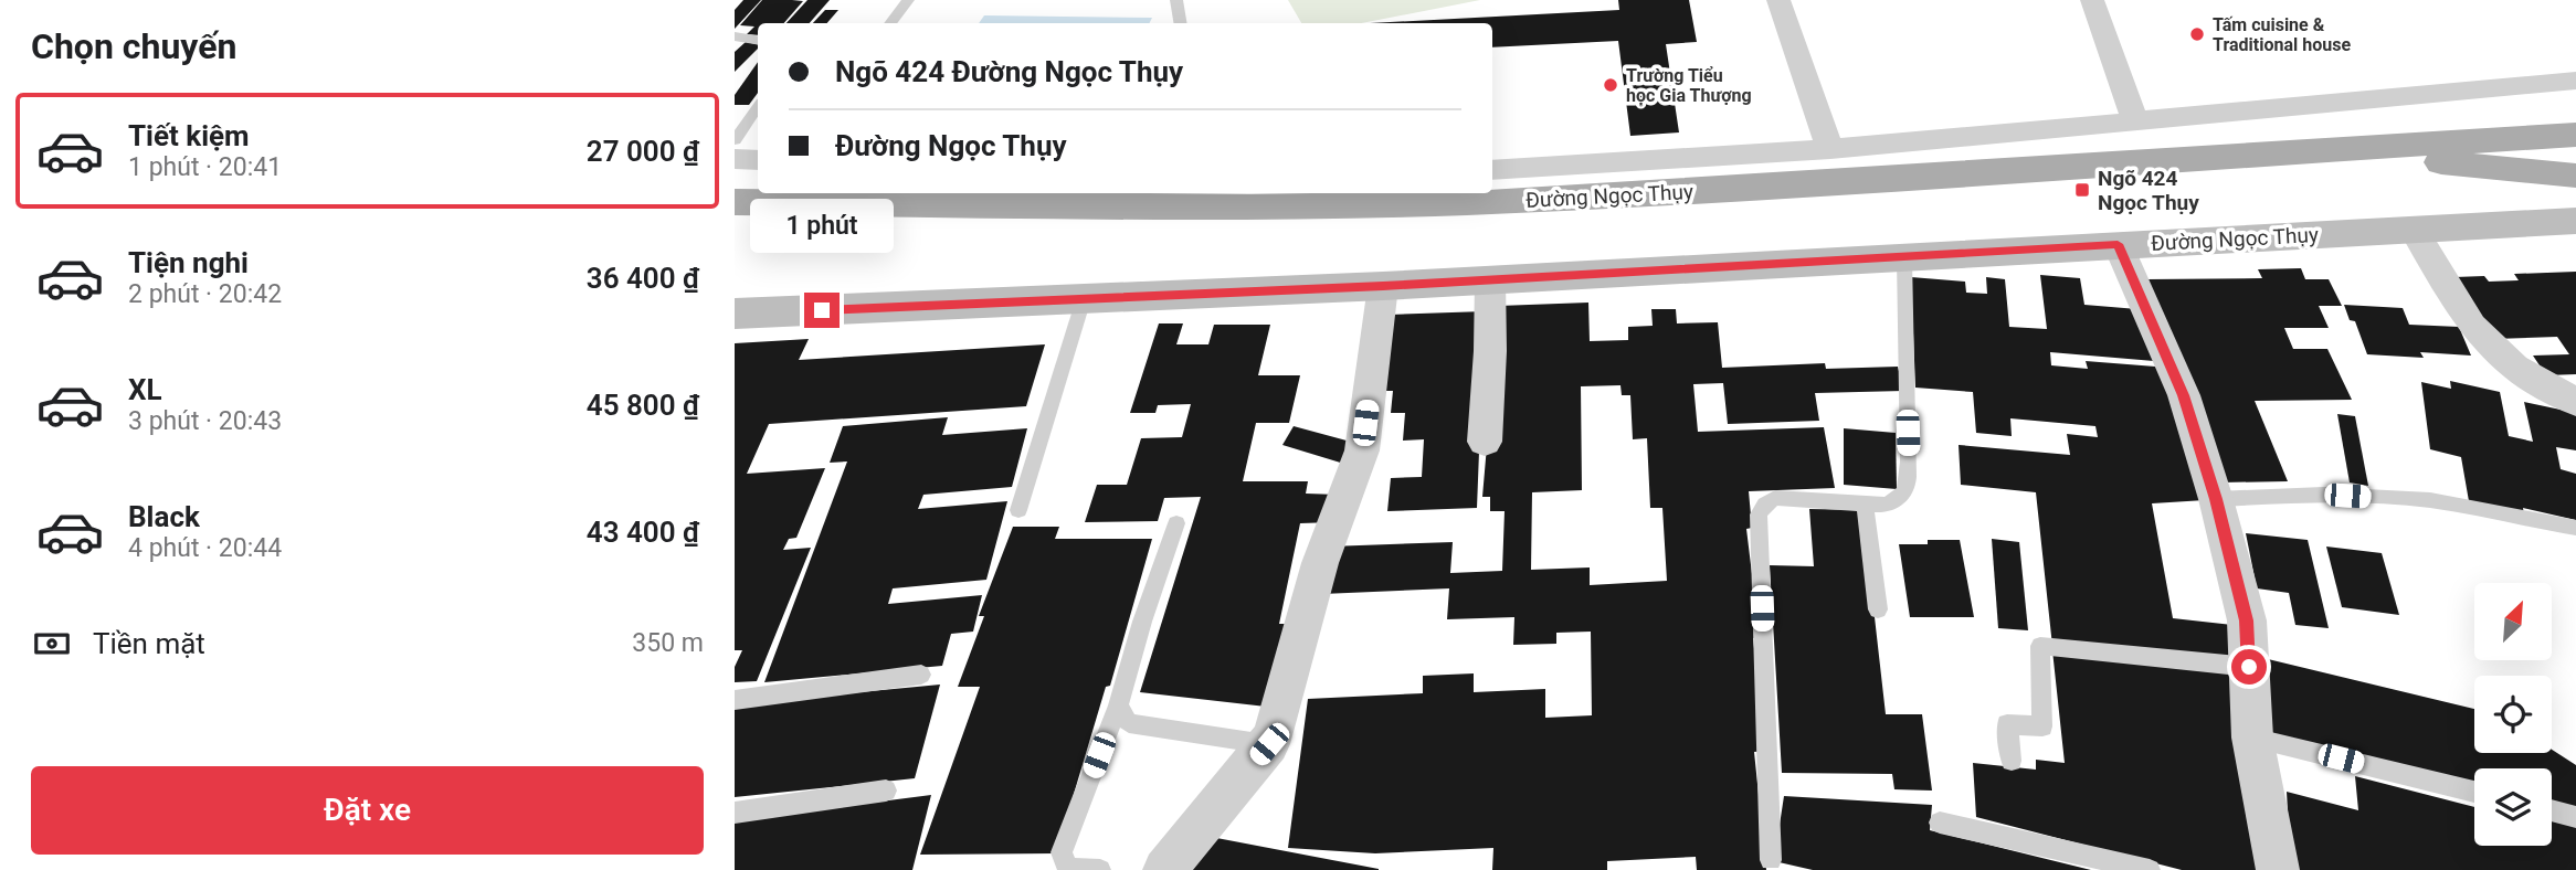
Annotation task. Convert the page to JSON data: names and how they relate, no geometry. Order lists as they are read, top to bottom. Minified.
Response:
{"streets":{"main road":["Đường Ngọc Thụy"]},"places":{"other":["Tấm cuisine & Traditional house","Trường Tiểu học Gia Thượng"],"transit":["Ngõ 424 Ngọc Thụy"]},"north":"top right","page":{"heading":"Chọn chuyến","banner":["Ngõ 424 Đường Ngọc Thụy","Đường Ngọc Thụy"],"list":[{"name":"Tiết kiệm","note":"1 phút · 20:41","value":"27 000 ₫"},{"name":"Tiện nghi","note":"2 phút · 20:42","value":"36 400 ₫"},{"name":"XL","note":"3 phút · 20:43","value":"45 800 ₫"},{"name":"Black","note":"4 phút · 20:44","value":"43 400 ₫"}],"bubble":"1 phút","pay":["Tiền mặt","350 m"],"buttons":"Đặt xe"}}
